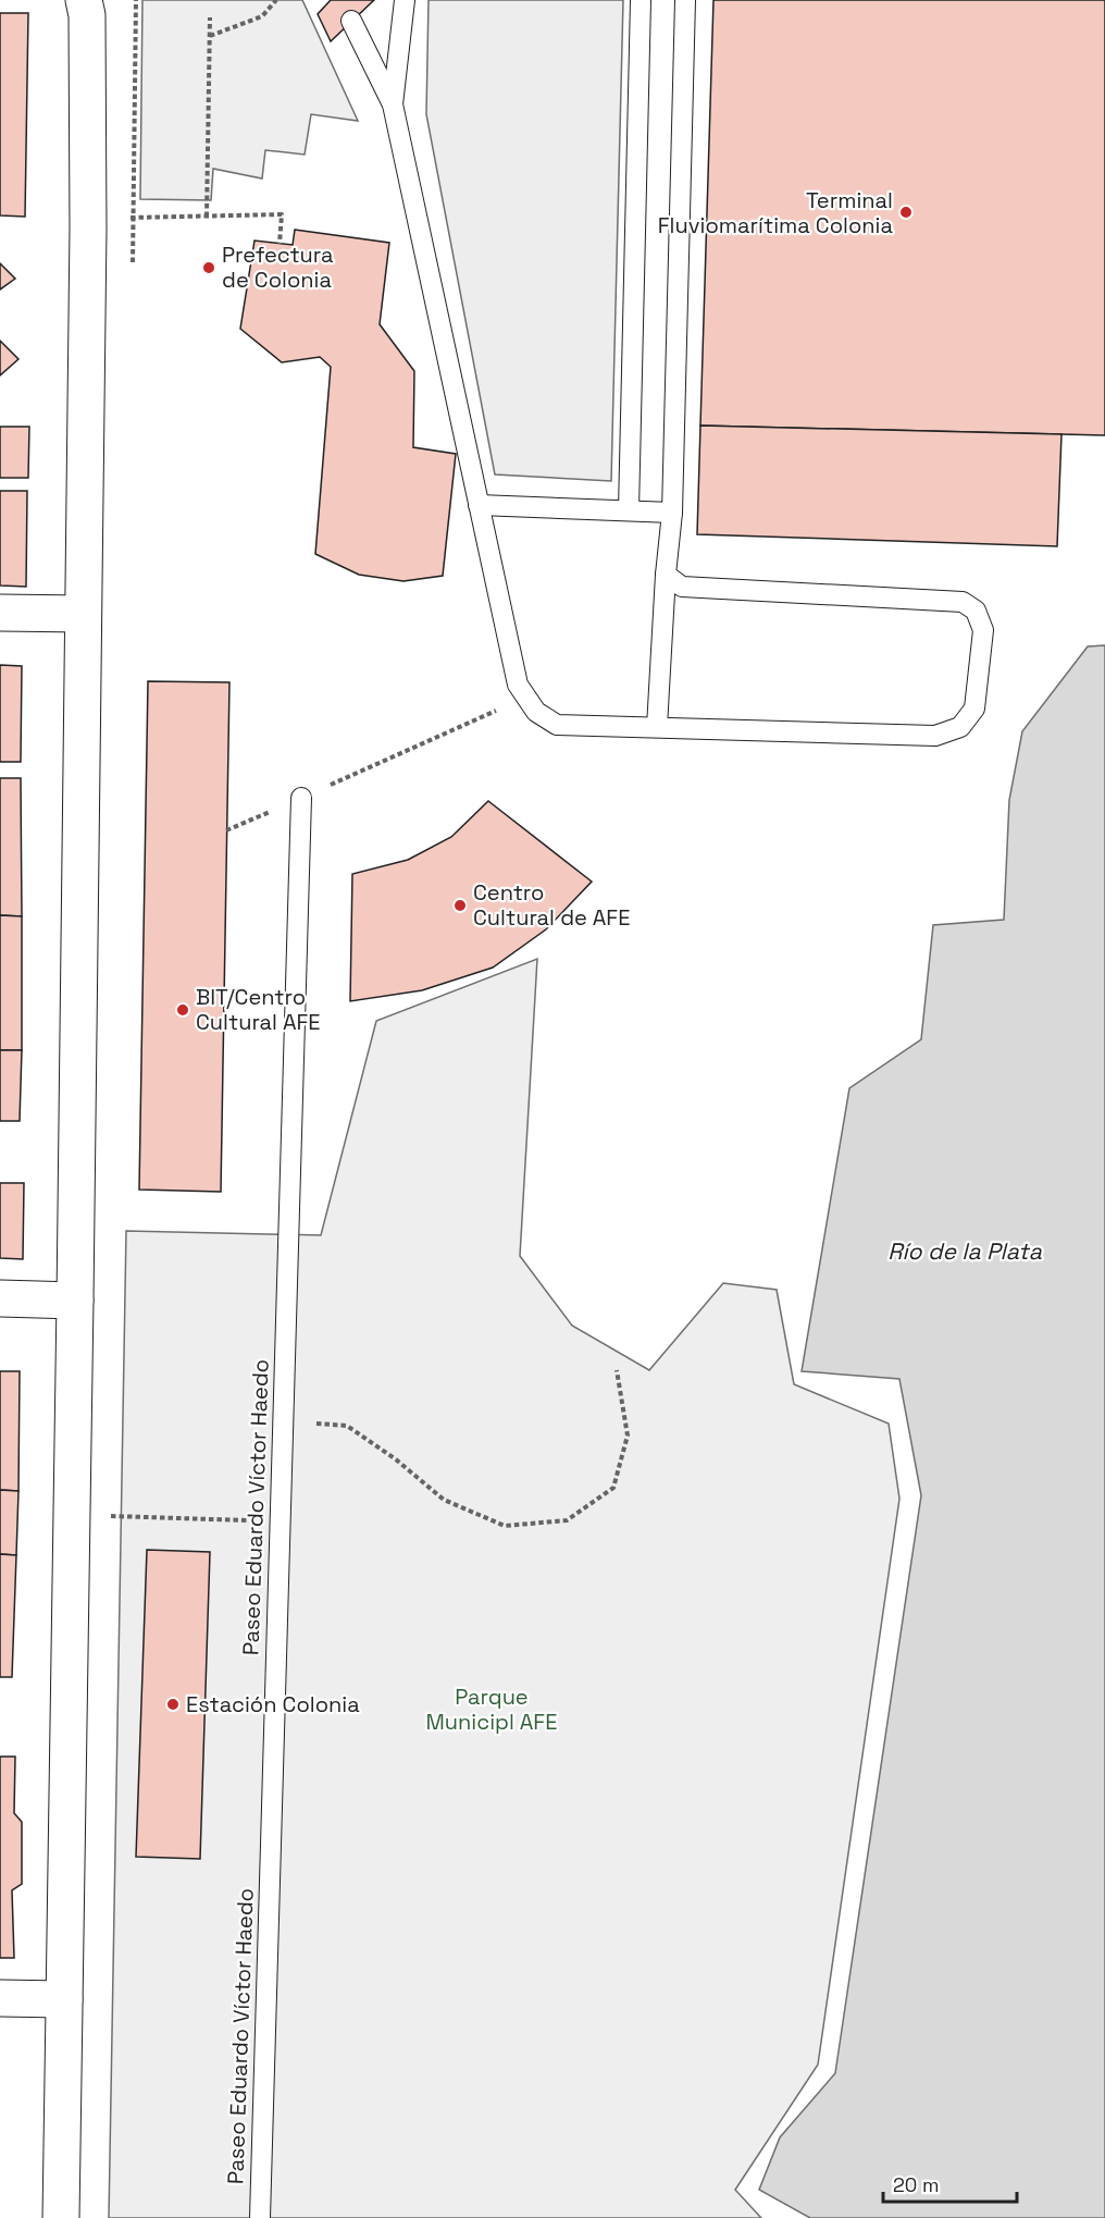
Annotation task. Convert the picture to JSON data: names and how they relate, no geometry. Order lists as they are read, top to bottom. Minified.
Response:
{"streets":{"lane":["Paseo Eduardo Víctor Haedo"]},"water":["Río de la Plata"],"parks":["Parque Municipl AFE"],"places":["Terminal Fluviomarítima Colonia","Prefectura de Colonia","Centro Cultural de AFE","BIT/Centro Cultural AFE","Estación Colonia"],"scale_bar":"20 m"}
